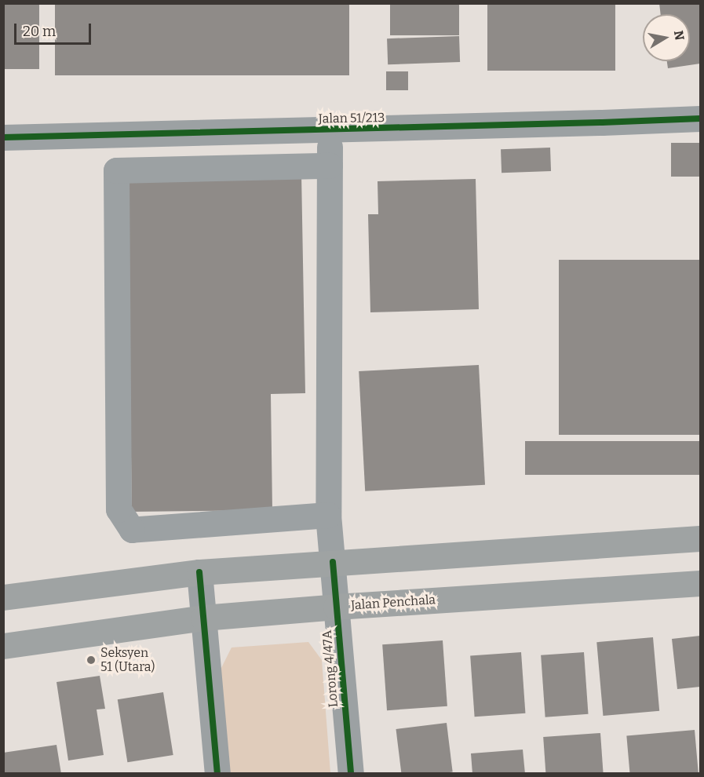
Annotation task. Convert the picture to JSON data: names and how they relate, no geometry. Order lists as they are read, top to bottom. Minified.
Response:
{"streets":{"main road":["Jalan Penchala"],"street":["Jalan 51/213","Lorong 4/47A"]},"crossings":[["Jalan 51/213","Lorong 4/47A"],["Jalan Penchala","Lorong 4/47A"]],"places":["Seksyen 51 (Utara)"],"scale_bar":"20 m","north":"right"}
